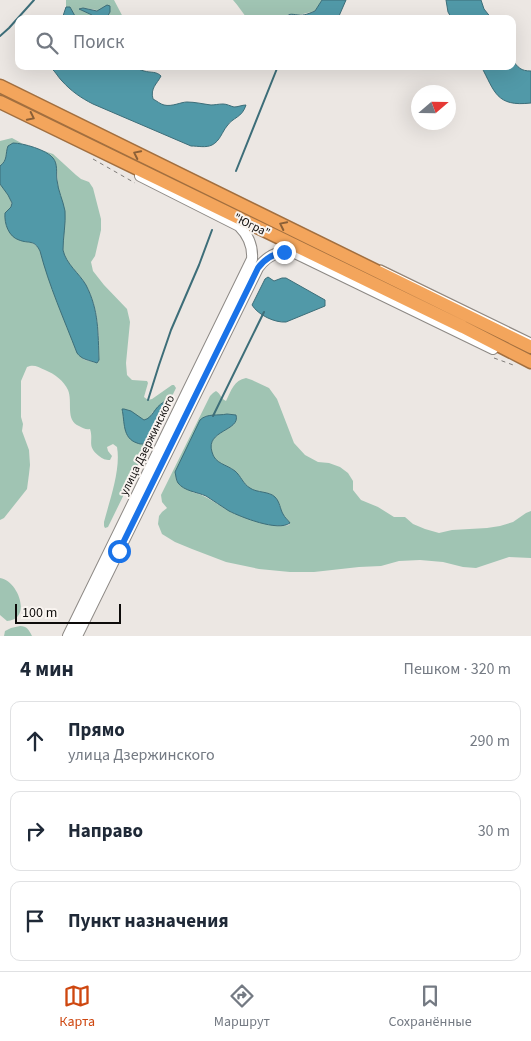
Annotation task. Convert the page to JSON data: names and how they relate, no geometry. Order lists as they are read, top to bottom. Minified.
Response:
{"streets":{"highway":["\"Югра\""],"street":["улица Дзержинского"]},"scale_bar":"100 m","north":"right","page":{"search":"Поиск","scale":"100 m","heading":["4 мин","Пешком · 320 m"],"list":[["Прямо","улица Дзержинского","290 m"],["Направо","30 m"],"Пункт назначения"],"nav":["Карта","Маршрут","Сохранённые"]}}
